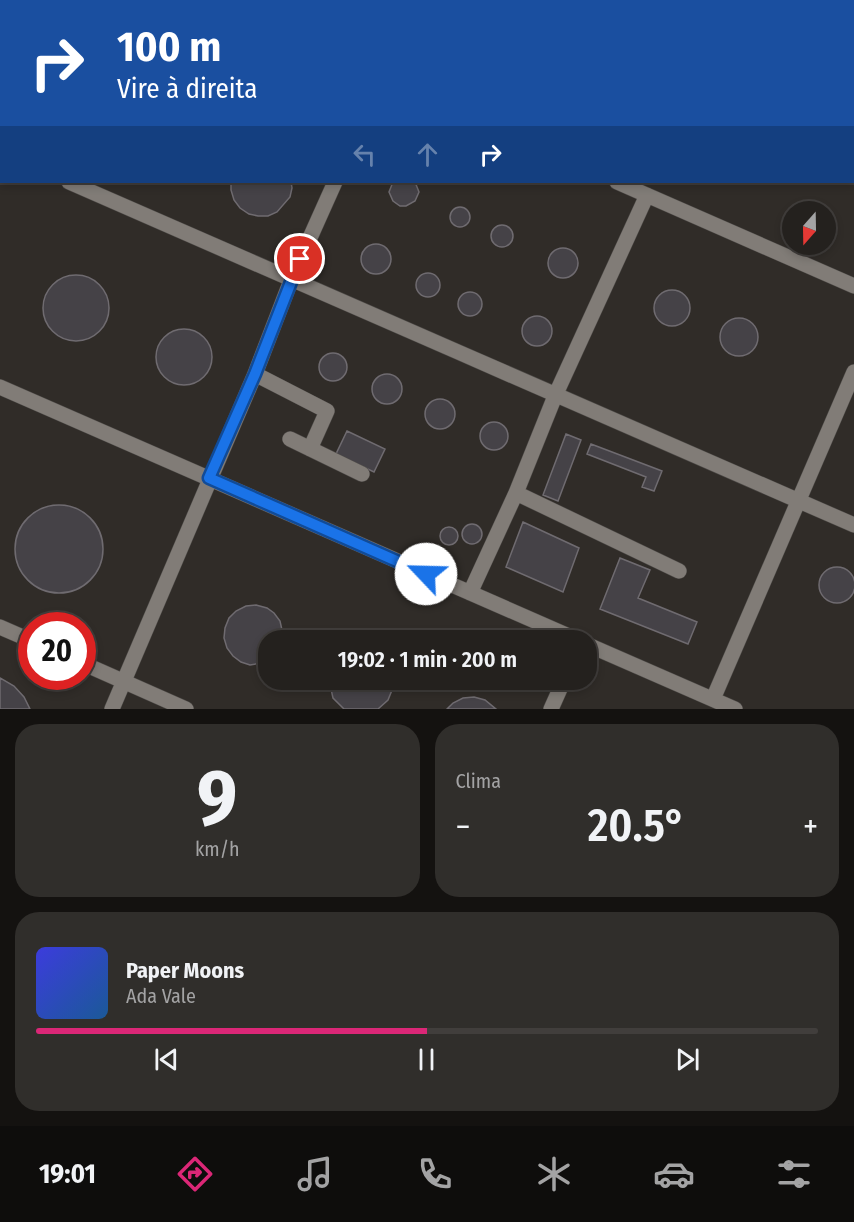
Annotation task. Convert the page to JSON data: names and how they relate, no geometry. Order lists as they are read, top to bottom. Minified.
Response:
{"north":"bottom","page":{"turn":["100 m","Vire à direita"],"limit":"20","trip":"19:02 · 1 min · 200 m","tile":[["9","km/h"],"Clima"],"heat":["−","20.5°","+"],"song":["Paper Moons","Ada Vale"],"tabs":"19:01"}}
